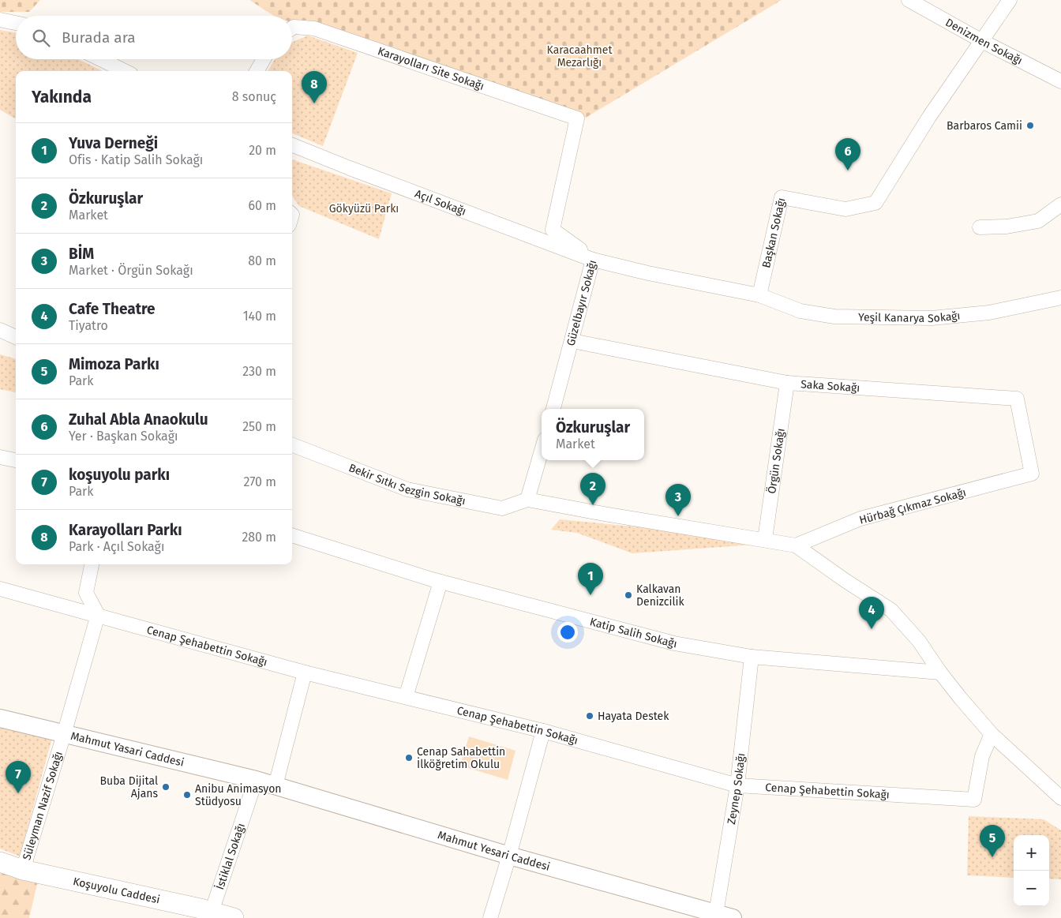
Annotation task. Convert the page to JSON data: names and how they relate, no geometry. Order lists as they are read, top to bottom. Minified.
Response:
{"streets":{"main road":["Koşuyolu Caddesi"],"street":["Denizmen Sokağı","Karayolları Site Sokağı","Açıl Sokağı","Başkan Sokağı","Güzelbayır Sokağı","Yeşil Kanarya Sokağı","Saka Sokağı","Örgün Sokağı","Bekir Sıtkı Sezgin Sokağı","Hürbağ Çıkmaz Sokağı","Katip Salih Sokağı","Cenap Şehabettin Sokağı","Mahmut Yasari Caddesi","Zeynep Sokağı","Süleyman Nazif Sokağı","Mahmut Yesari Caddesi","İstiklal Sokağı"]},"crossings":[["Denizmen Sokağı","Başkan Sokağı"],["Karayolları Site Sokağı","Güzelbayır Sokağı"],["Açıl Sokağı","Güzelbayır Sokağı"],["Başkan Sokağı","Yeşil Kanarya Sokağı"],["Güzelbayır Sokağı","Saka Sokağı"],["Saka Sokağı","Örgün Sokağı"],["Saka Sokağı","Hürbağ Çıkmaz Sokağı"],["Katip Salih Sokağı","Zeynep Sokağı"],["Cenap Şehabettin Sokağı","Zeynep Sokağı"],["Cenap Şehabettin Sokağı","Süleyman Nazif Sokağı"],["Mahmut Yasari Caddesi","Süleyman Nazif Sokağı"],["Mahmut Yasari Caddesi","Mahmut Yesari Caddesi"],["Mahmut Yasari Caddesi","İstiklal Sokağı"],["Zeynep Sokağı","Mahmut Yesari Caddesi"],["Süleyman Nazif Sokağı","Koşuyolu Caddesi"],["Mahmut Yesari Caddesi","İstiklal Sokağı"],["İstiklal Sokağı","Koşuyolu Caddesi"]],"parks":["Karacaahmet Mezarlığı","Gökyüzü Parkı"],"places":["Barbaros Camii","Kalkavan Denizcilik","Hayata Destek","Cenap Sahabettin İlköğretim Okulu","Buba Dijital Ajans","Anibu Animasyon Stüdyosu"],"page":{"search":"Burada ara","pins":["8","6","2","3","1","4","7","5"],"heading":["Yakında","8 sonuç"],"list":[{"mark":"1","name":"Yuva Derneği","note":"Ofis · Katip Salih Sokağı","value":"20 m"},{"mark":"2","name":"Özkuruşlar","note":"Market","value":"60 m"},{"mark":"3","name":"BİM","note":"Market · Örgün Sokağı","value":"80 m"},{"mark":"4","name":"Cafe Theatre","note":"Tiyatro","value":"140 m"},{"mark":"5","name":"Mimoza Parkı","note":"Park","value":"230 m"},{"mark":"6","name":"Zuhal Abla Anaokulu","note":"Yer · Başkan Sokağı","value":"250 m"},{"mark":"7","name":"koşuyolu parkı","note":"Park","value":"270 m"},{"mark":"8","name":"Karayolları Parkı","note":"Park · Açıl Sokağı","value":"280 m"}],"popup":["Özkuruşlar","Market"],"map_buttons":["+","−"]}}
